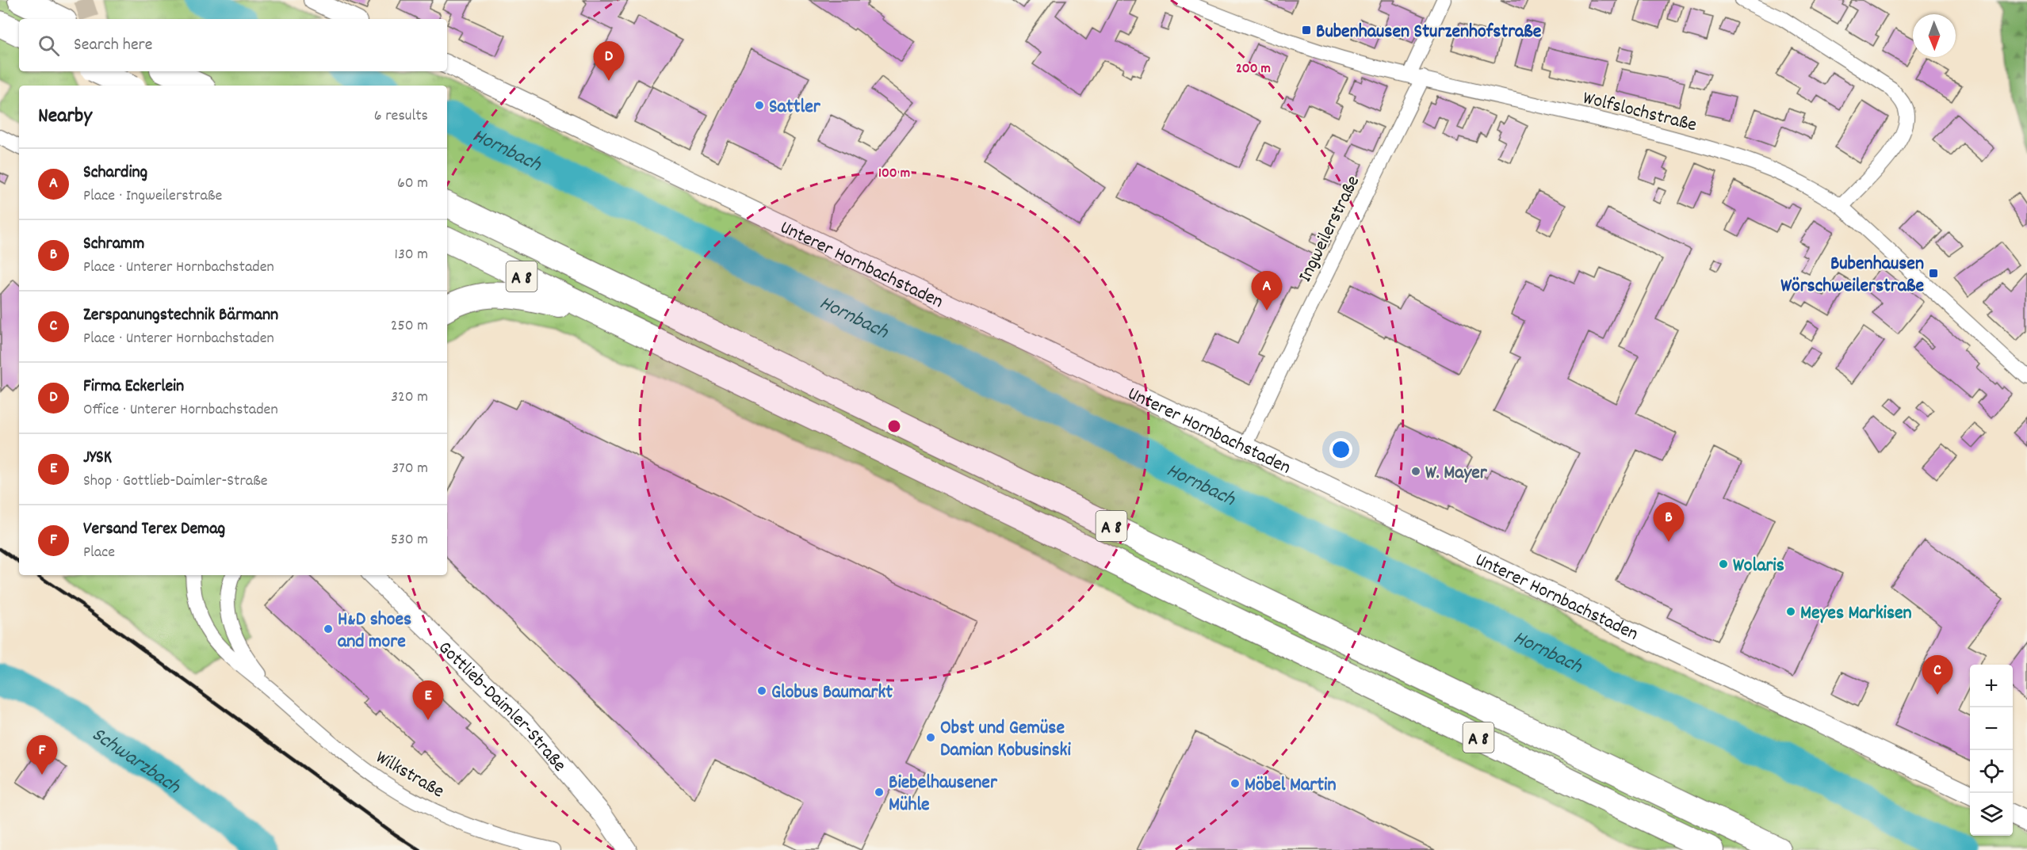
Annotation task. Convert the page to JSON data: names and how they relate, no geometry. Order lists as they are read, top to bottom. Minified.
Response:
{"streets":{"highway":["A 8"],"street":["Wolfslochstraße","Ingweilerstraße","Unterer Hornbachstaden","Gottlieb-Daimler-Straße","Wilkstraße"]},"crossings":[["Wolfslochstraße","Ingweilerstraße"],["Ingweilerstraße","Unterer Hornbachstaden"]],"water":["Hornbach","Schwarzbach"],"places":{"transit":["Bubenhausen Sturzenhofstraße","Bubenhausen Wörschweilerstraße"],"other":["Sattler","W. Mayer","Wolaris","Meyes Markisen","H&D shoes and more","Globus Baumarkt","Obst und Gemüse Damian Kobusinski","Möbel Martin","Biebelhausener Mühle"]},"north":"bottom","page":{"search":"Search here","pins":["D","A","B","C","E","F"],"heading":["Nearby","6 results"],"list":[{"mark":"A","name":"Scharding","note":"Place · Ingweilerstraße","value":"60 m"},{"mark":"B","name":"Schramm","note":"Place · Unterer Hornbachstaden","value":"130 m"},{"mark":"C","name":"Zerspanungstechnik Bärmann","note":"Place · Unterer Hornbachstaden","value":"250 m"},{"mark":"D","name":"Firma Eckerlein","note":"Office · Unterer Hornbachstaden","value":"320 m"},{"mark":"E","name":"JYSK","note":"Shop · Gottlieb-Daimler-Straße","value":"370 m"},{"mark":"F","name":"Versand Terex Demag","note":"Place","value":"530 m"}],"map_buttons":["+","−"]},"rings":["200 m","100 m"]}
